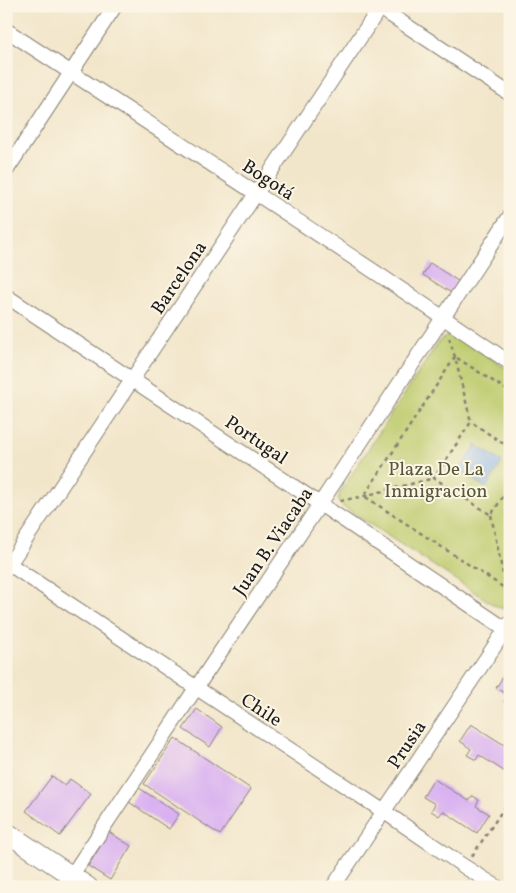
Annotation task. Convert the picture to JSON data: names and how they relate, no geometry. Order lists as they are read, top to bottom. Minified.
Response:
{"streets":{"street":["Bogotá","Barcelona","Portugal","Juan B. Viacaba","Chile","Prusia"]},"crossings":[["Bogotá","Barcelona"],["Bogotá","Juan B. Viacaba"],["Barcelona","Portugal"],["Barcelona","Chile"],["Portugal","Juan B. Viacaba"],["Portugal","Prusia"],["Juan B. Viacaba","Chile"],["Chile","Prusia"]],"parks":["Plaza De La Inmigracion"]}
